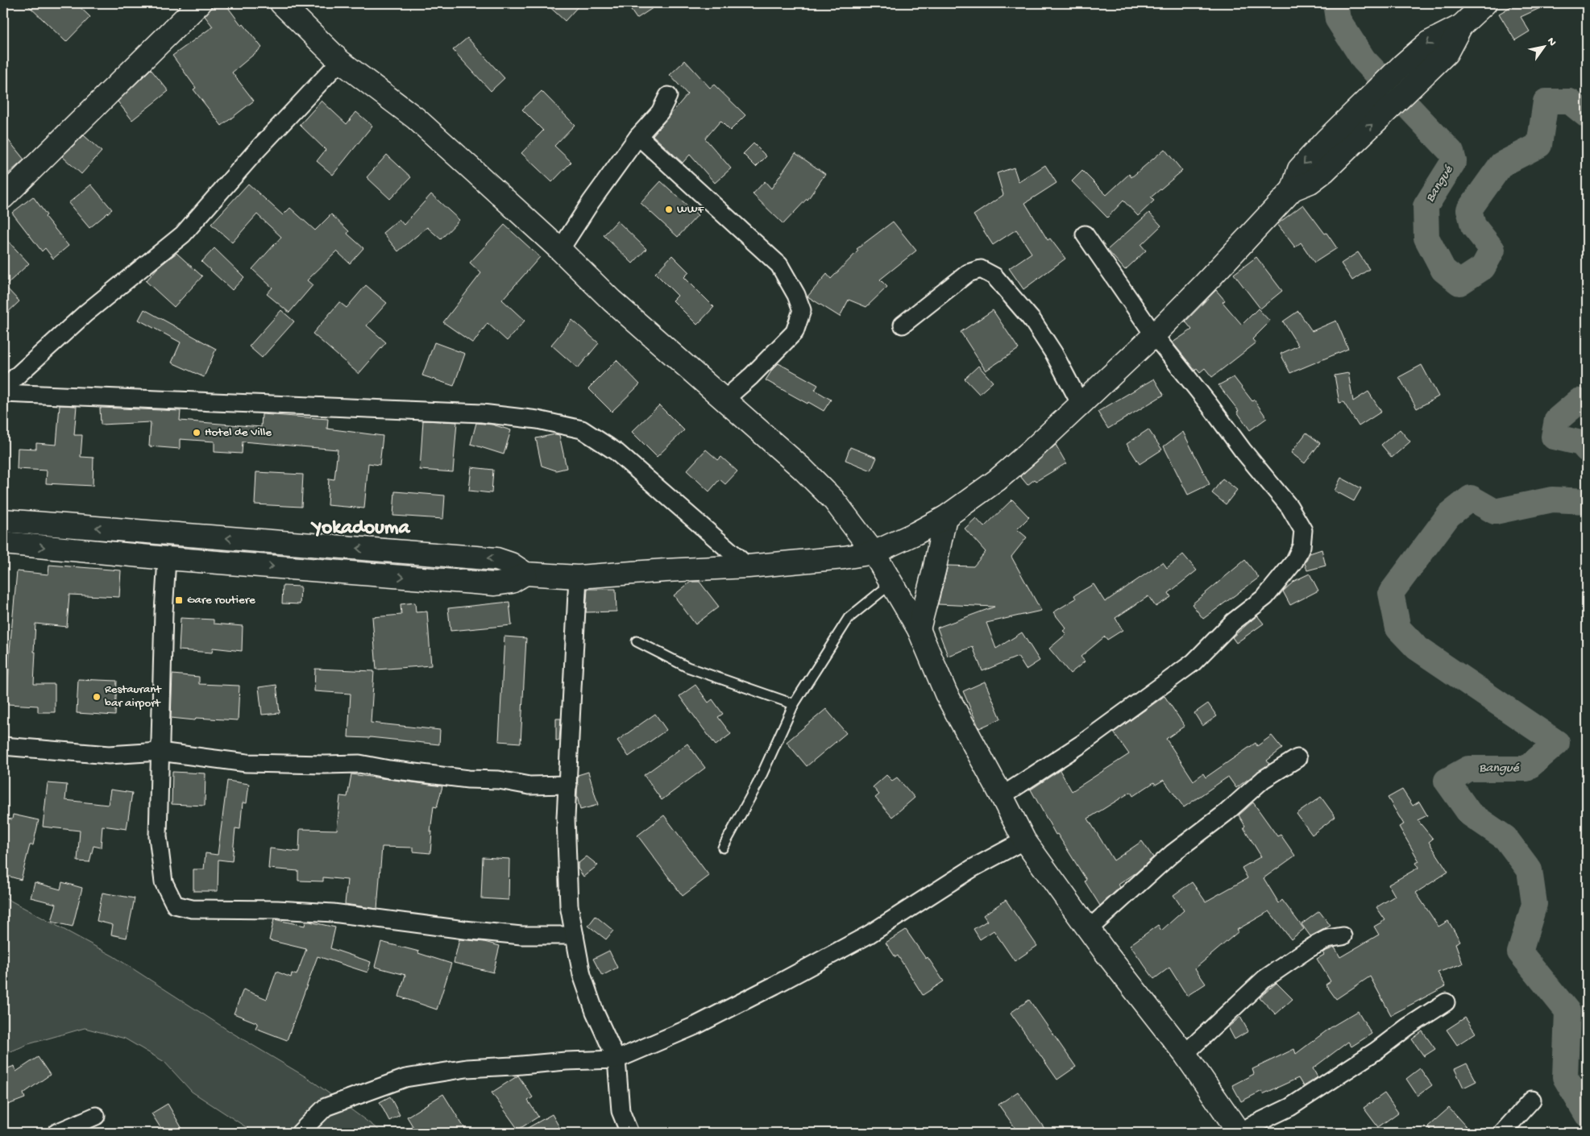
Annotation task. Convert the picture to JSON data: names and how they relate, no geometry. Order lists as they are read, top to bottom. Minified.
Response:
{"districts":["Yokadouma"],"water":["Bangué"],"places":{"other":["WWF","Hotel de Ville","Restaurant bar airport"],"transit":["Gare routiere"]},"north":"top right"}
